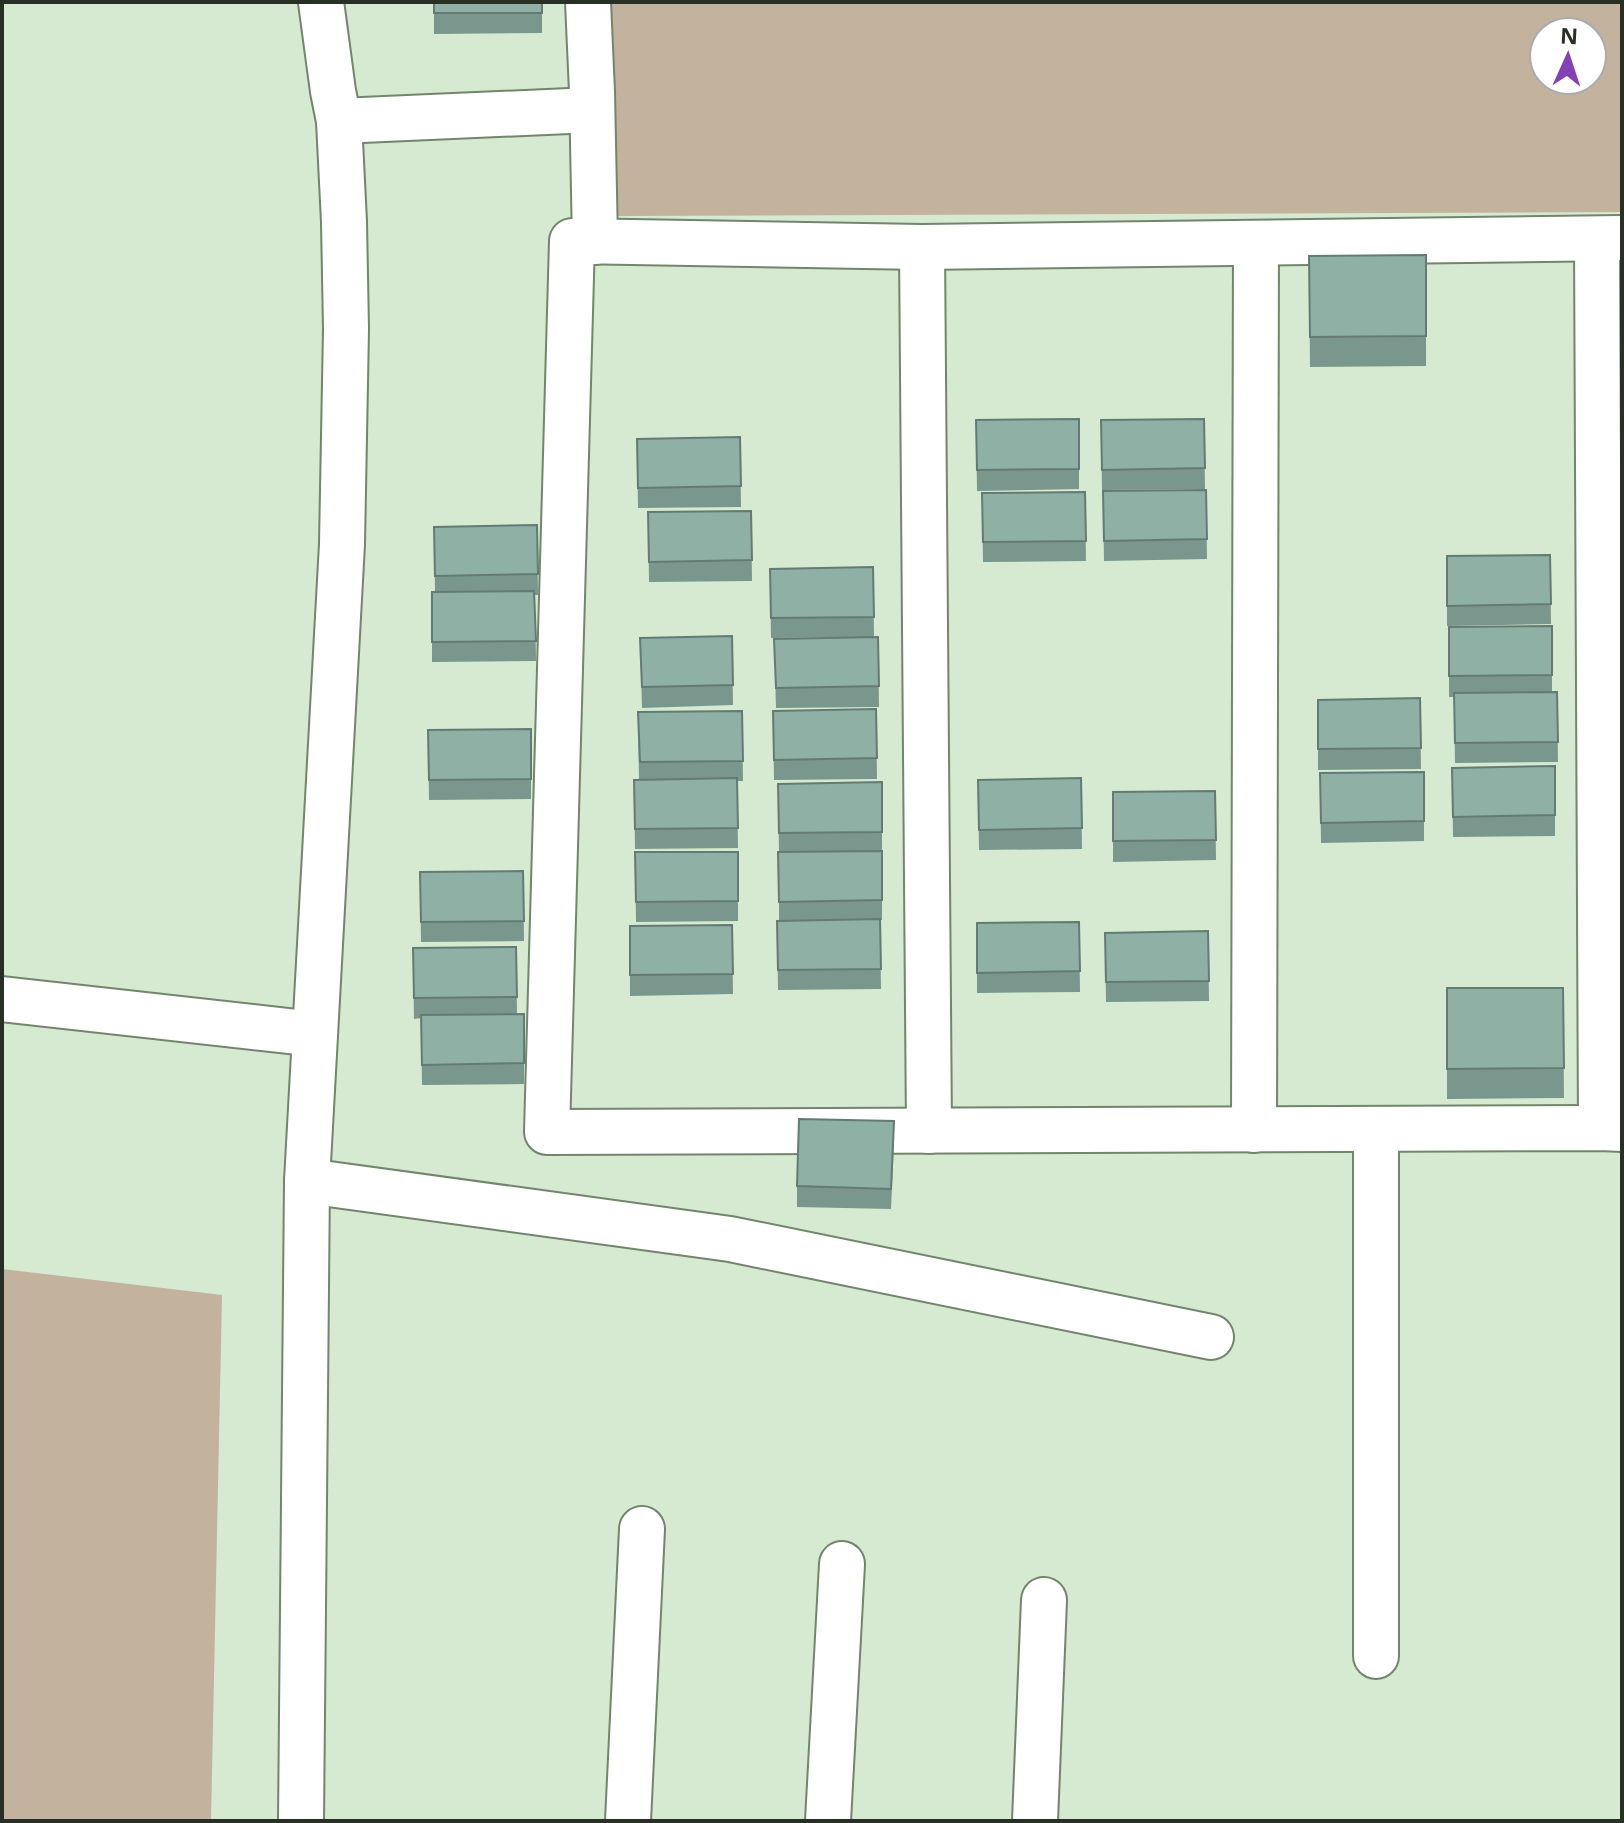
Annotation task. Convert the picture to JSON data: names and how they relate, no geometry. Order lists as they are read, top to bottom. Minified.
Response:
{"north":"top"}
